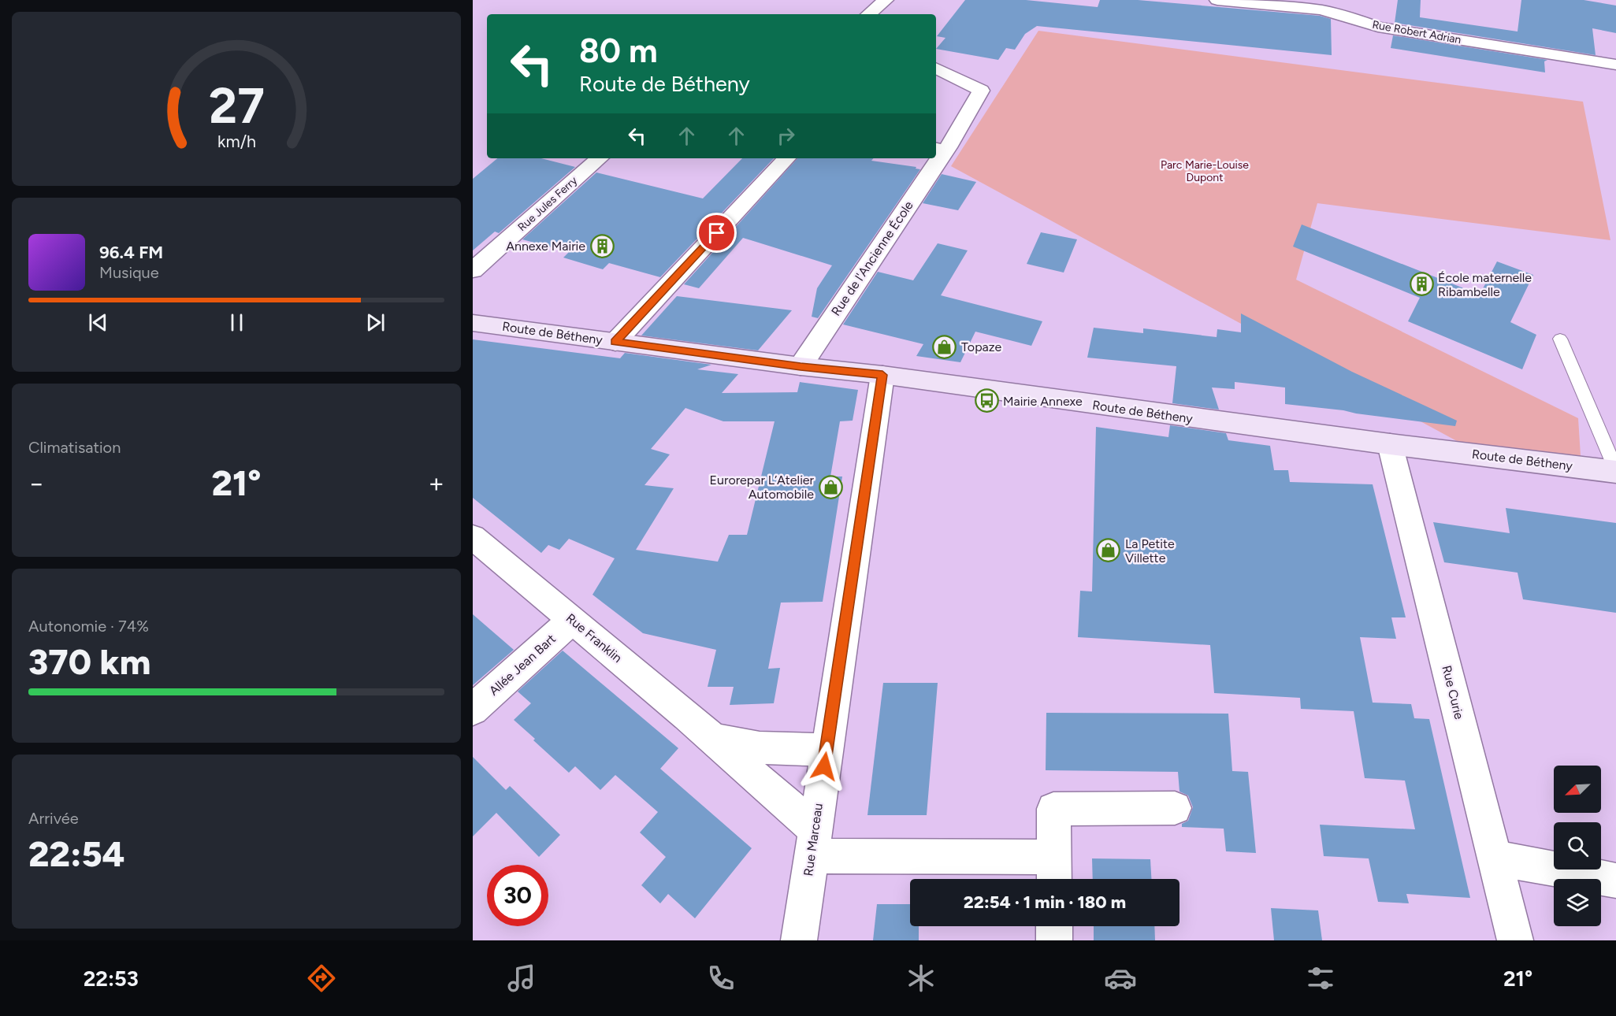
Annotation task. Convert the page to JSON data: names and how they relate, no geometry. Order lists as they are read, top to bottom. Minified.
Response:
{"streets":{"main road":["Route de Bétheny"],"street":["Rue Robert Adrian","Rue Jules Ferry","Rue de l'Ancienne École","Rue Franklin","Allée Jean Bart","Rue Curie","Rue Marceau"]},"crossings":[["Rue de l'Ancienne École","Route de Bétheny"],["Route de Bétheny","Rue Curie"],["Route de Bétheny","Rue Marceau"],["Rue Franklin","Allée Jean Bart"],["Rue Franklin","Rue Marceau"]],"parks":["Parc Marie-Louise Dupont"],"places":{"building":["Annexe Mairie","École maternelle Ribambelle"],"shop":["Topaze","Eurorepar L’Atelier Automobile","La Petite Villette"],"bus stop":["Mairie Annexe"]},"north":"bottom left","page":{"turn":["80 m","Route de Bétheny"],"song":["96.4 FM","Musique"],"tile":["Climatisation",["Autonomie · 74%","370 km"],["Arrivée","22:54"]],"heat":["−","21°","+"],"limit":"30","trip":"22:54 · 1 min · 180 m","tabs":["22:53","21°"],"gauge":["27","km/h"]}}
